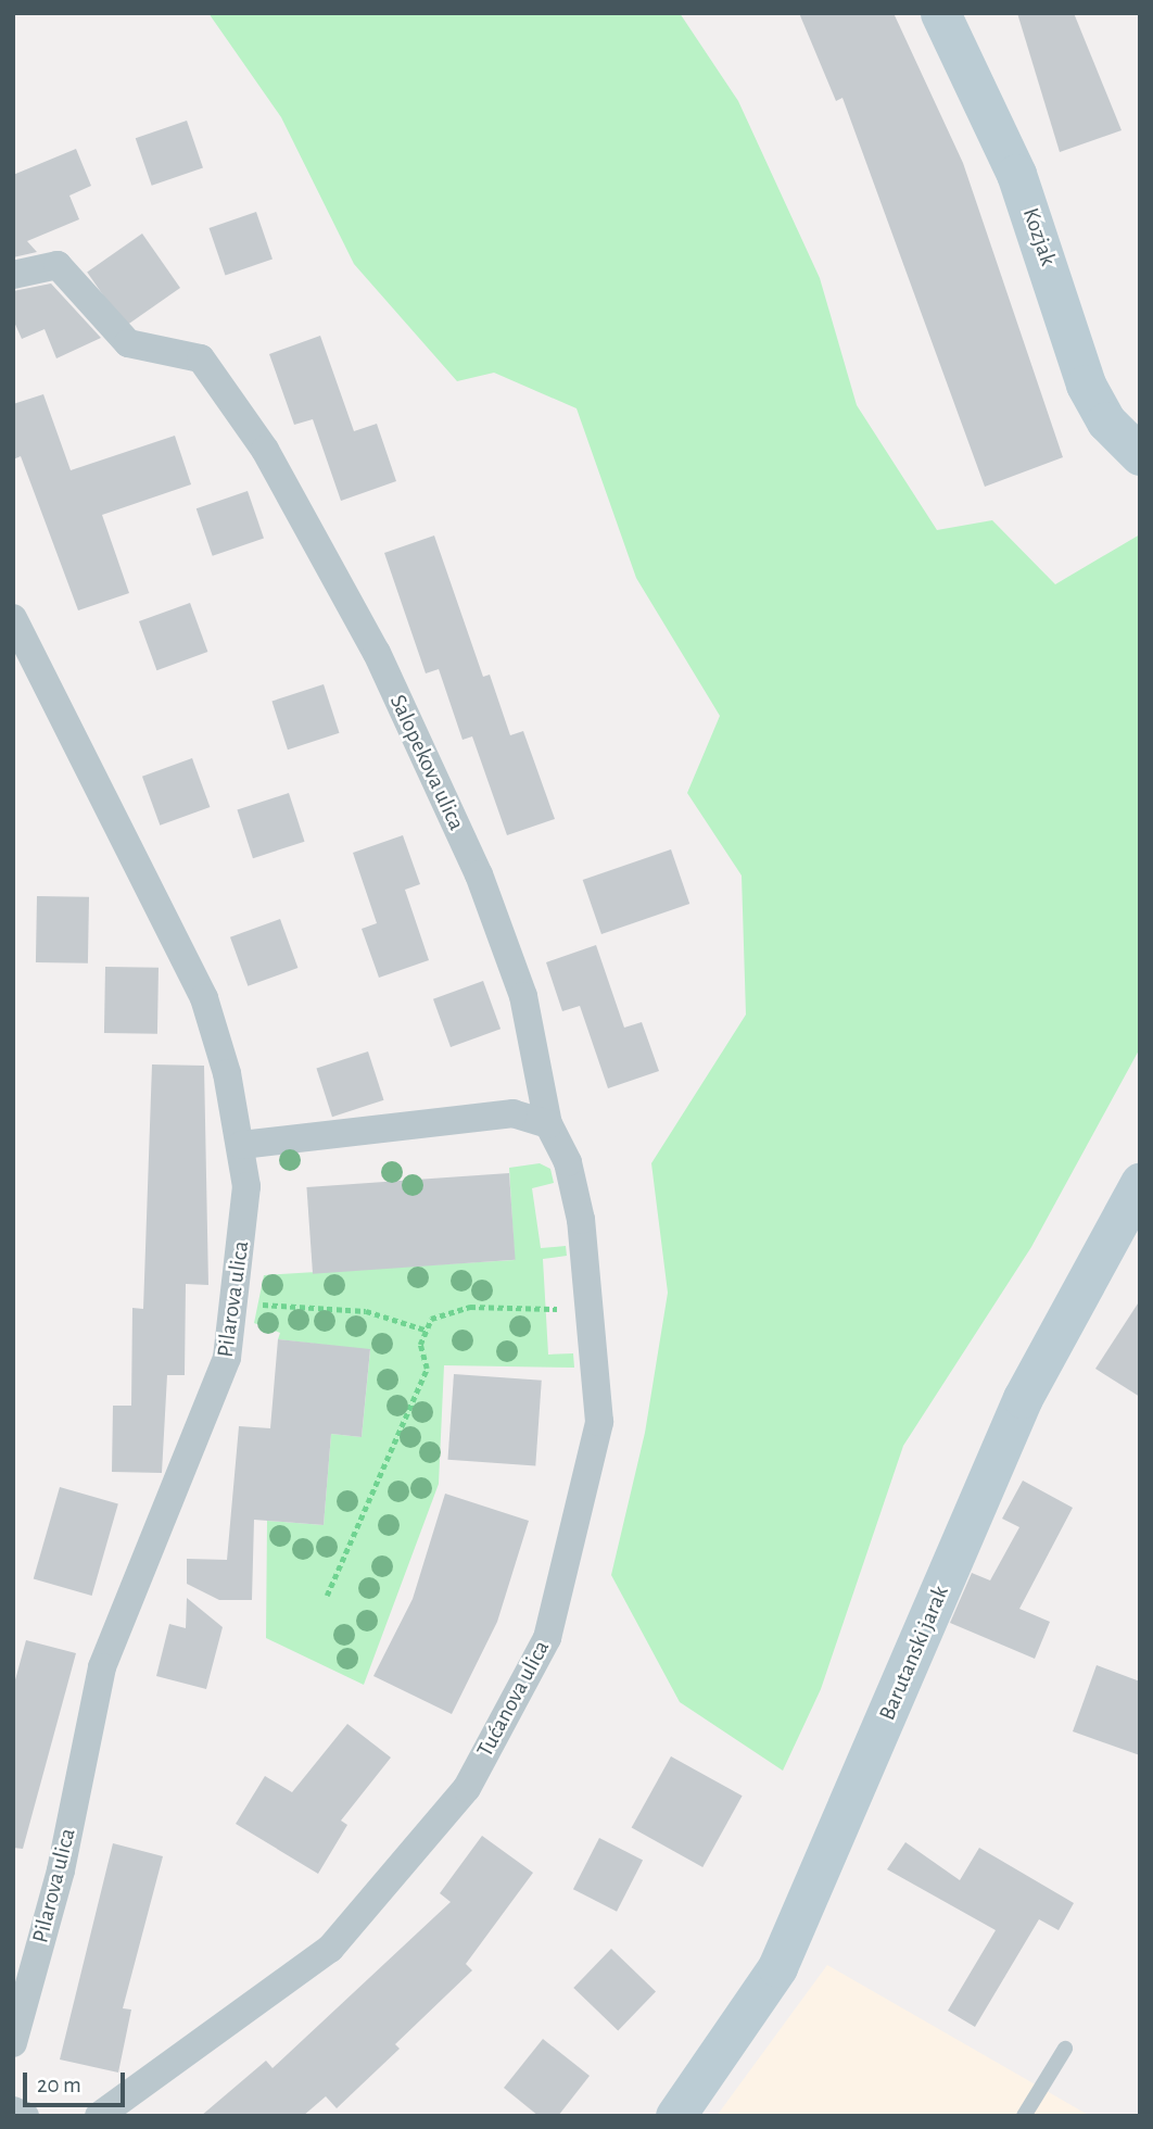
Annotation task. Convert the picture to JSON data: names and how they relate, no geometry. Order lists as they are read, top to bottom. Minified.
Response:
{"streets":{"street":["Kozjak","Salopekova ulica","Pilarova ulica","Barutanski jarak","Tućanova ulica"]},"crossings":[["Salopekova ulica","Tućanova ulica"]],"scale_bar":"20 m"}
